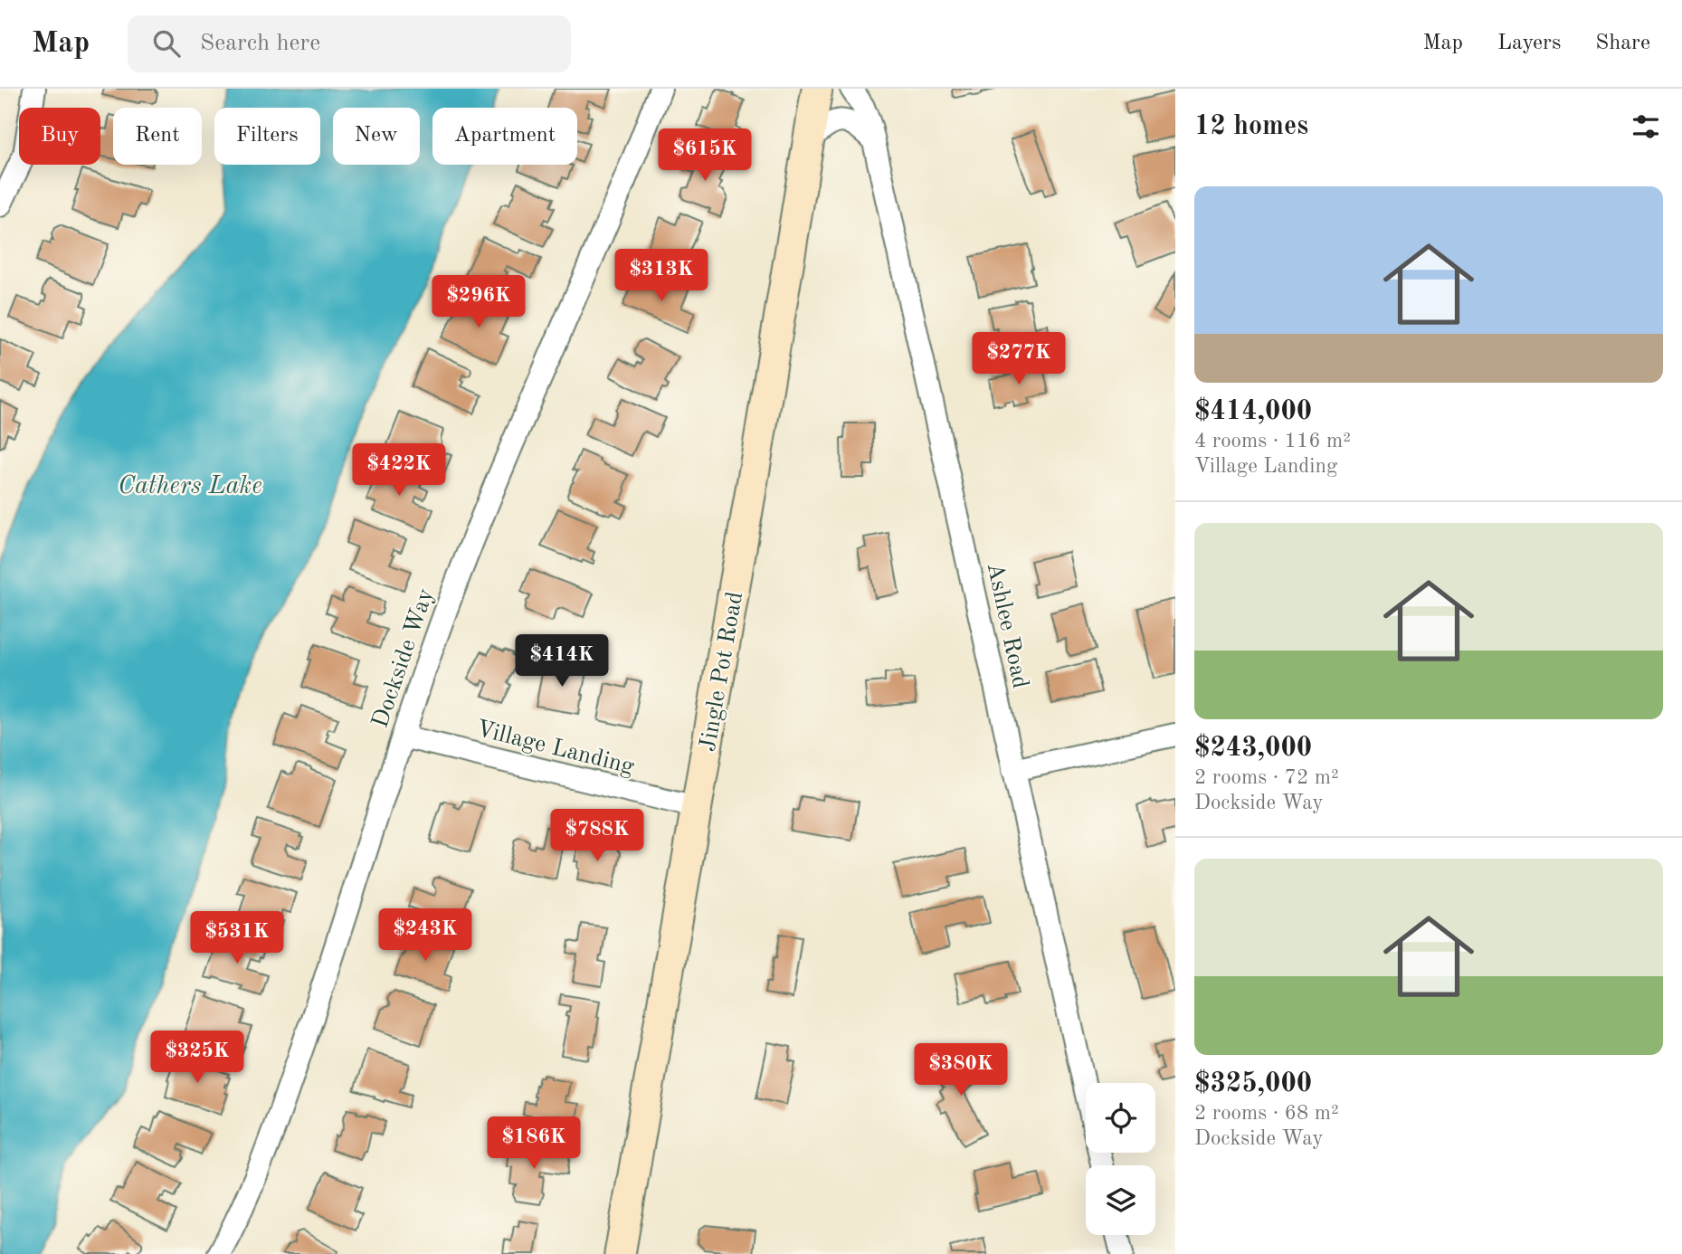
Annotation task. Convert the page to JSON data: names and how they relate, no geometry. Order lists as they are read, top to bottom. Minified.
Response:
{"streets":{"street":["Ashlee Road","Dockside Way","Jingle Pot Road","Village Landing"]},"crossings":[["Dockside Way","Village Landing"],["Jingle Pot Road","Village Landing"]],"water":["Cathers Lake"],"page":{"header":"Map","search":"Search here","nav":["Map","Layers","Share"],"heading":"12 homes","chip":["Buy","Rent","Filters","New","Apartment"],"price":["$615K","$313K","$296K","$277K","$422K","$414K","$788K","$243K","$531K","$325K","$380K","$186K"],"list":[{"name":"$414,000","note":"4 rooms · 116 m² · Village Landing"},{"name":"$243,000","note":"2 rooms · 72 m² · Dockside Way"},{"name":"$325,000","note":"2 rooms · 68 m² · Dockside Way"}]}}
